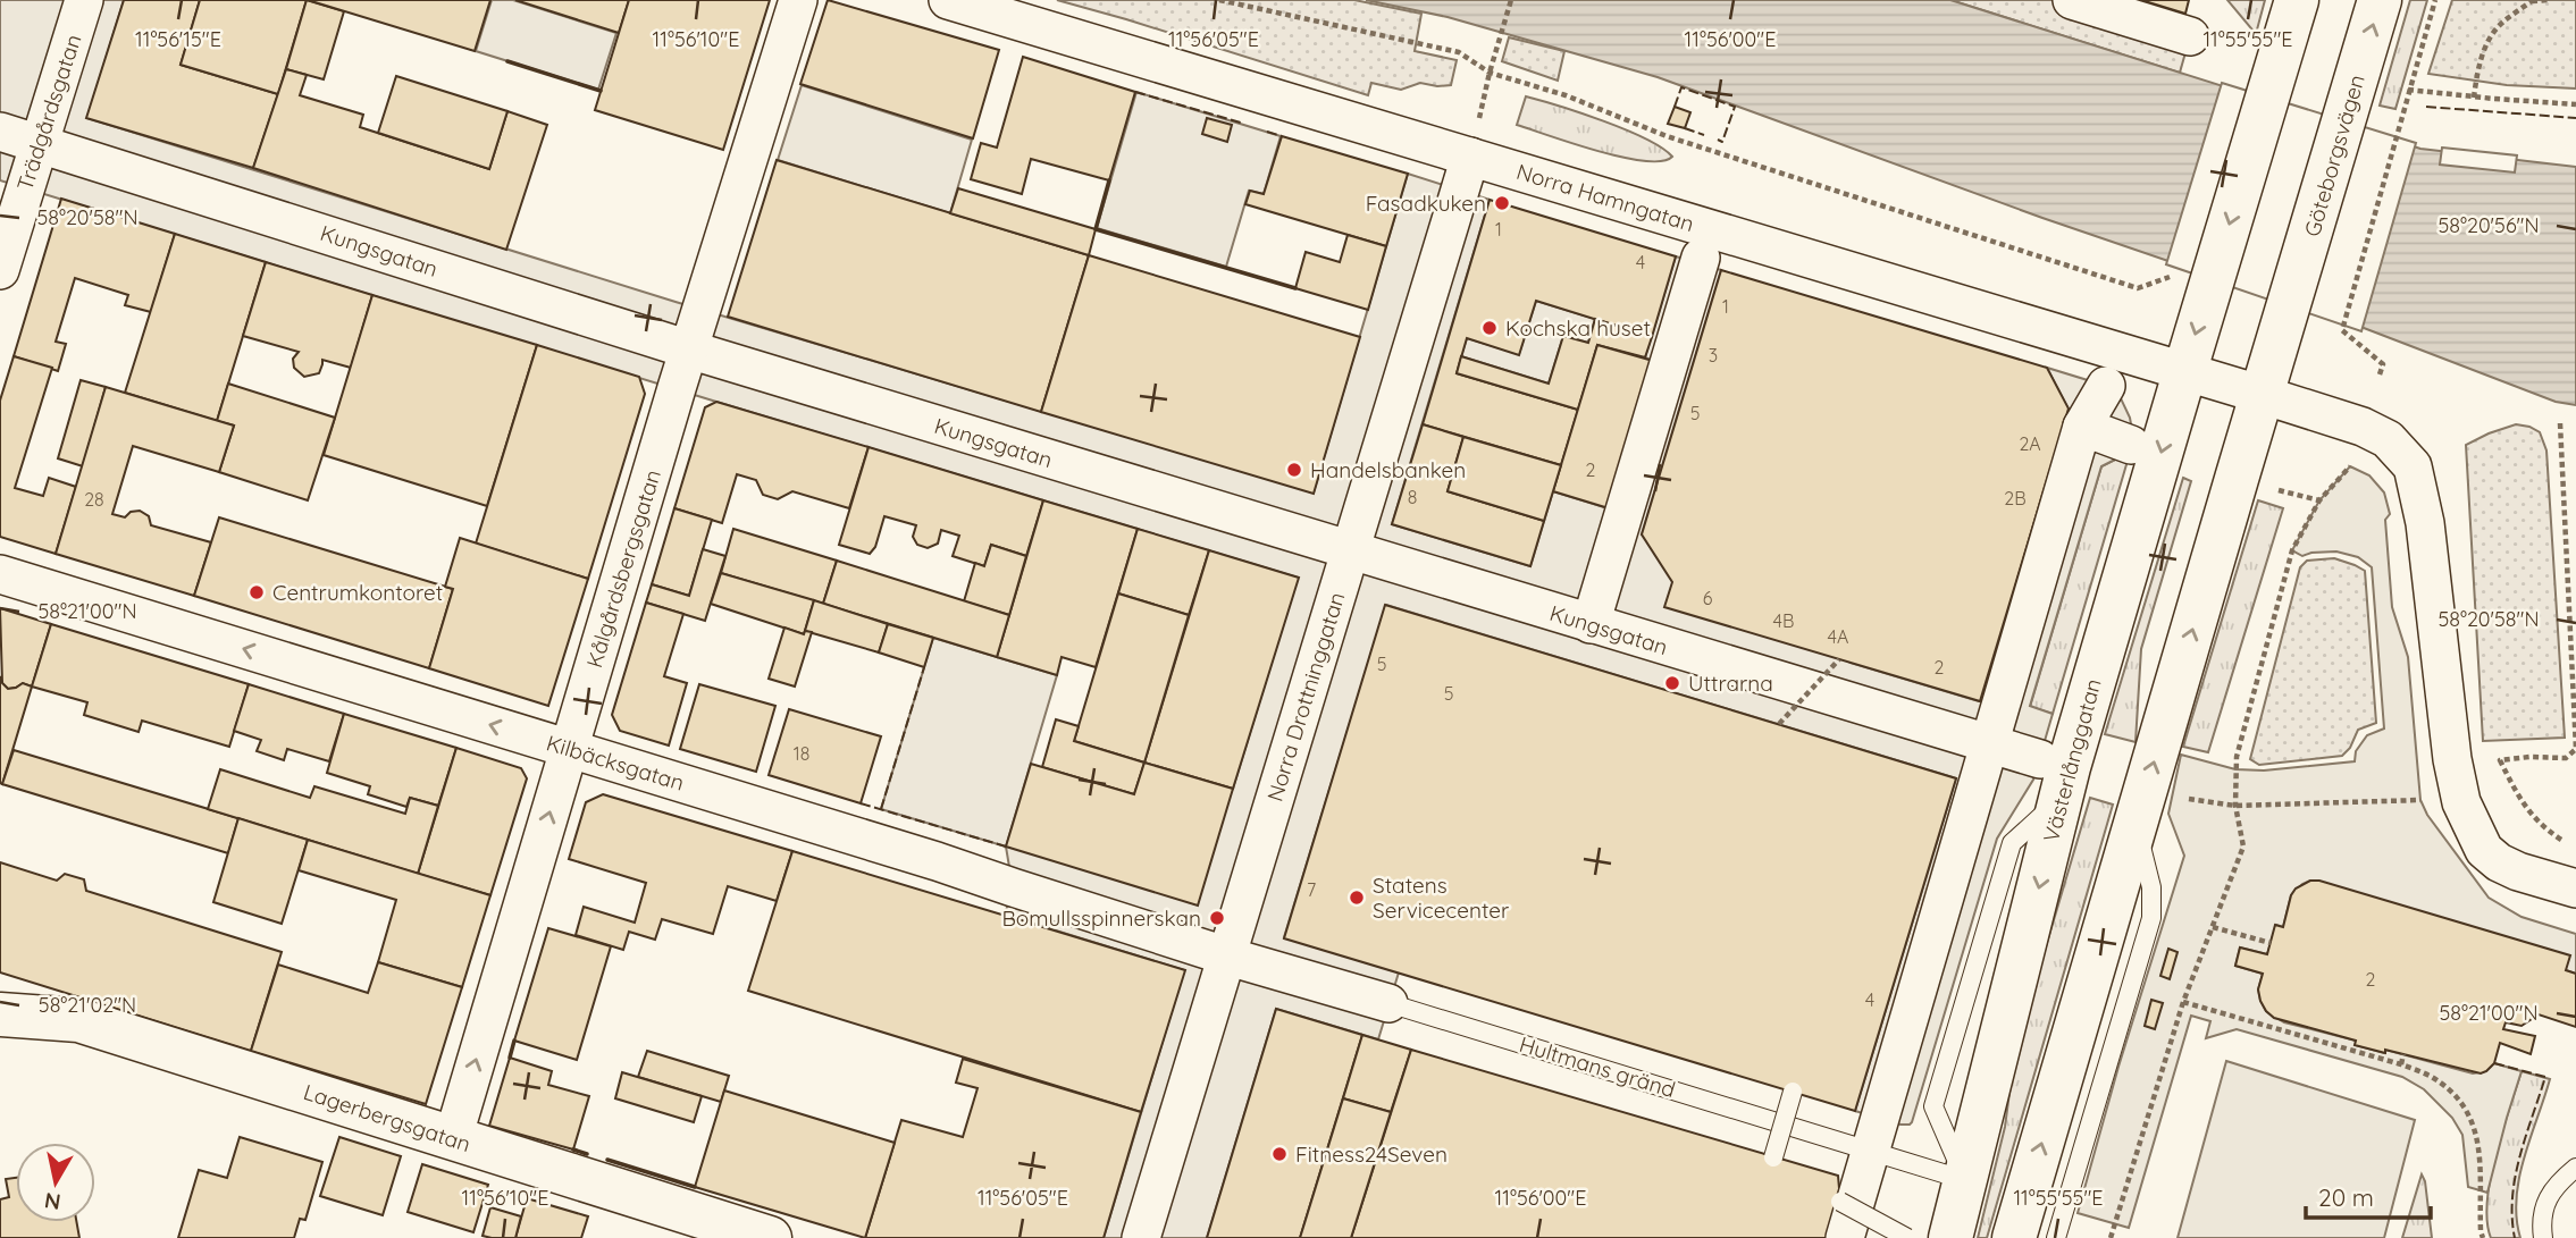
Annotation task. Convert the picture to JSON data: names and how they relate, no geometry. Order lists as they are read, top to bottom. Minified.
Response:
{"streets":{"main road":["Göteborgsvägen","Västerlånggatan","Lagerbergsgatan"],"street":["Trädgårdsgatan","Norra Hamngatan","Kungsgatan","Kålgårdsbergsgatan","Norra Drottninggatan","Kilbäcksgatan","Hultmans gränd"]},"crossings":[["Trädgårdsgatan","Kungsgatan"],["Göteborgsvägen","Norra Hamngatan"],["Norra Hamngatan","Norra Drottninggatan"],["Norra Hamngatan","Västerlånggatan"],["Kungsgatan","Kålgårdsbergsgatan"],["Kungsgatan","Norra Drottninggatan"],["Kålgårdsbergsgatan","Kilbäcksgatan"],["Kålgårdsbergsgatan","Lagerbergsgatan"],["Norra Drottninggatan","Kilbäcksgatan"],["Norra Drottninggatan","Hultmans gränd"],["Västerlånggatan","Hultmans gränd"],["Kilbäcksgatan","Hultmans gränd"]],"one_way":["Kilbäcksgatan"],"places":["Fasadkuken","Kochska huset","Handelsbanken","Centrumkontoret","Uttrarna","Statens Servicecenter","Bomullsspinnerskan","Fitness24Seven"],"house_numbers":["1","4","1","3","5","2A","2","8","2B","28","6","4B","4A","5","2","5","18","7","2","4"],"scale_bar":"20 m","north":"bottom","coordinates":["11°56'15\"E","11°56'10\"E","11°56'05\"E","11°56'00\"E","11°55'55\"E","58°20'58\"N","58°20'56\"N","58°21'00\"N","58°21'02\"N"]}
